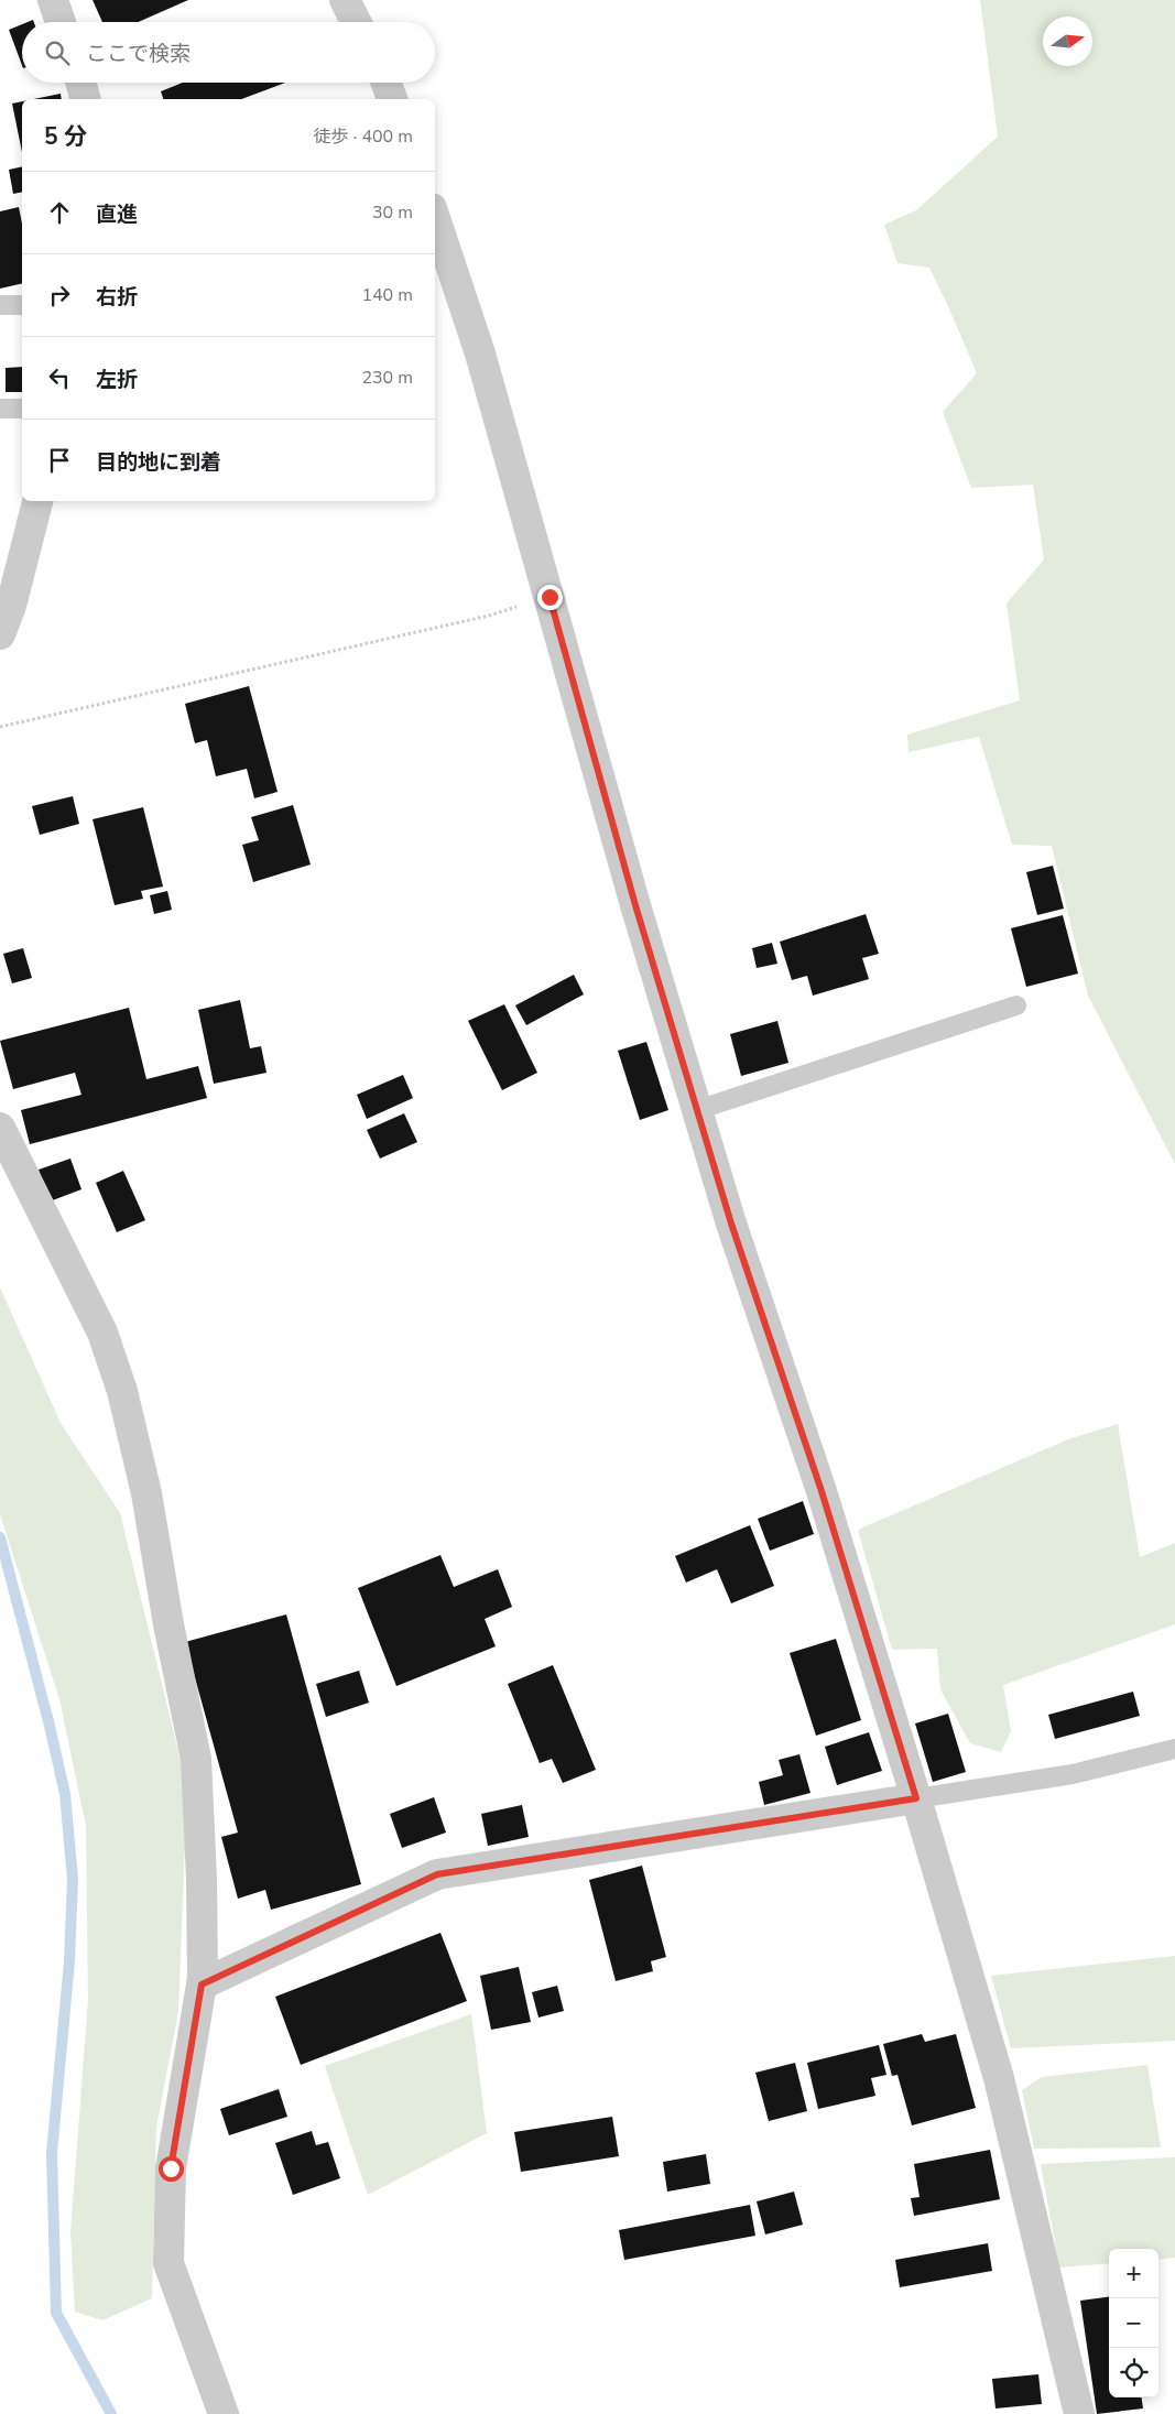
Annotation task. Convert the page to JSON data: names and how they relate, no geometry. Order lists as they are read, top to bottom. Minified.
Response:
{"north":"right","page":{"search":"ここで検索","heading":["5 分","徒歩 · 400 m"],"list":[["直進","30 m"],["右折","140 m"],["左折","230 m"],"目的地に到着"],"map_buttons":["+","−"]}}
